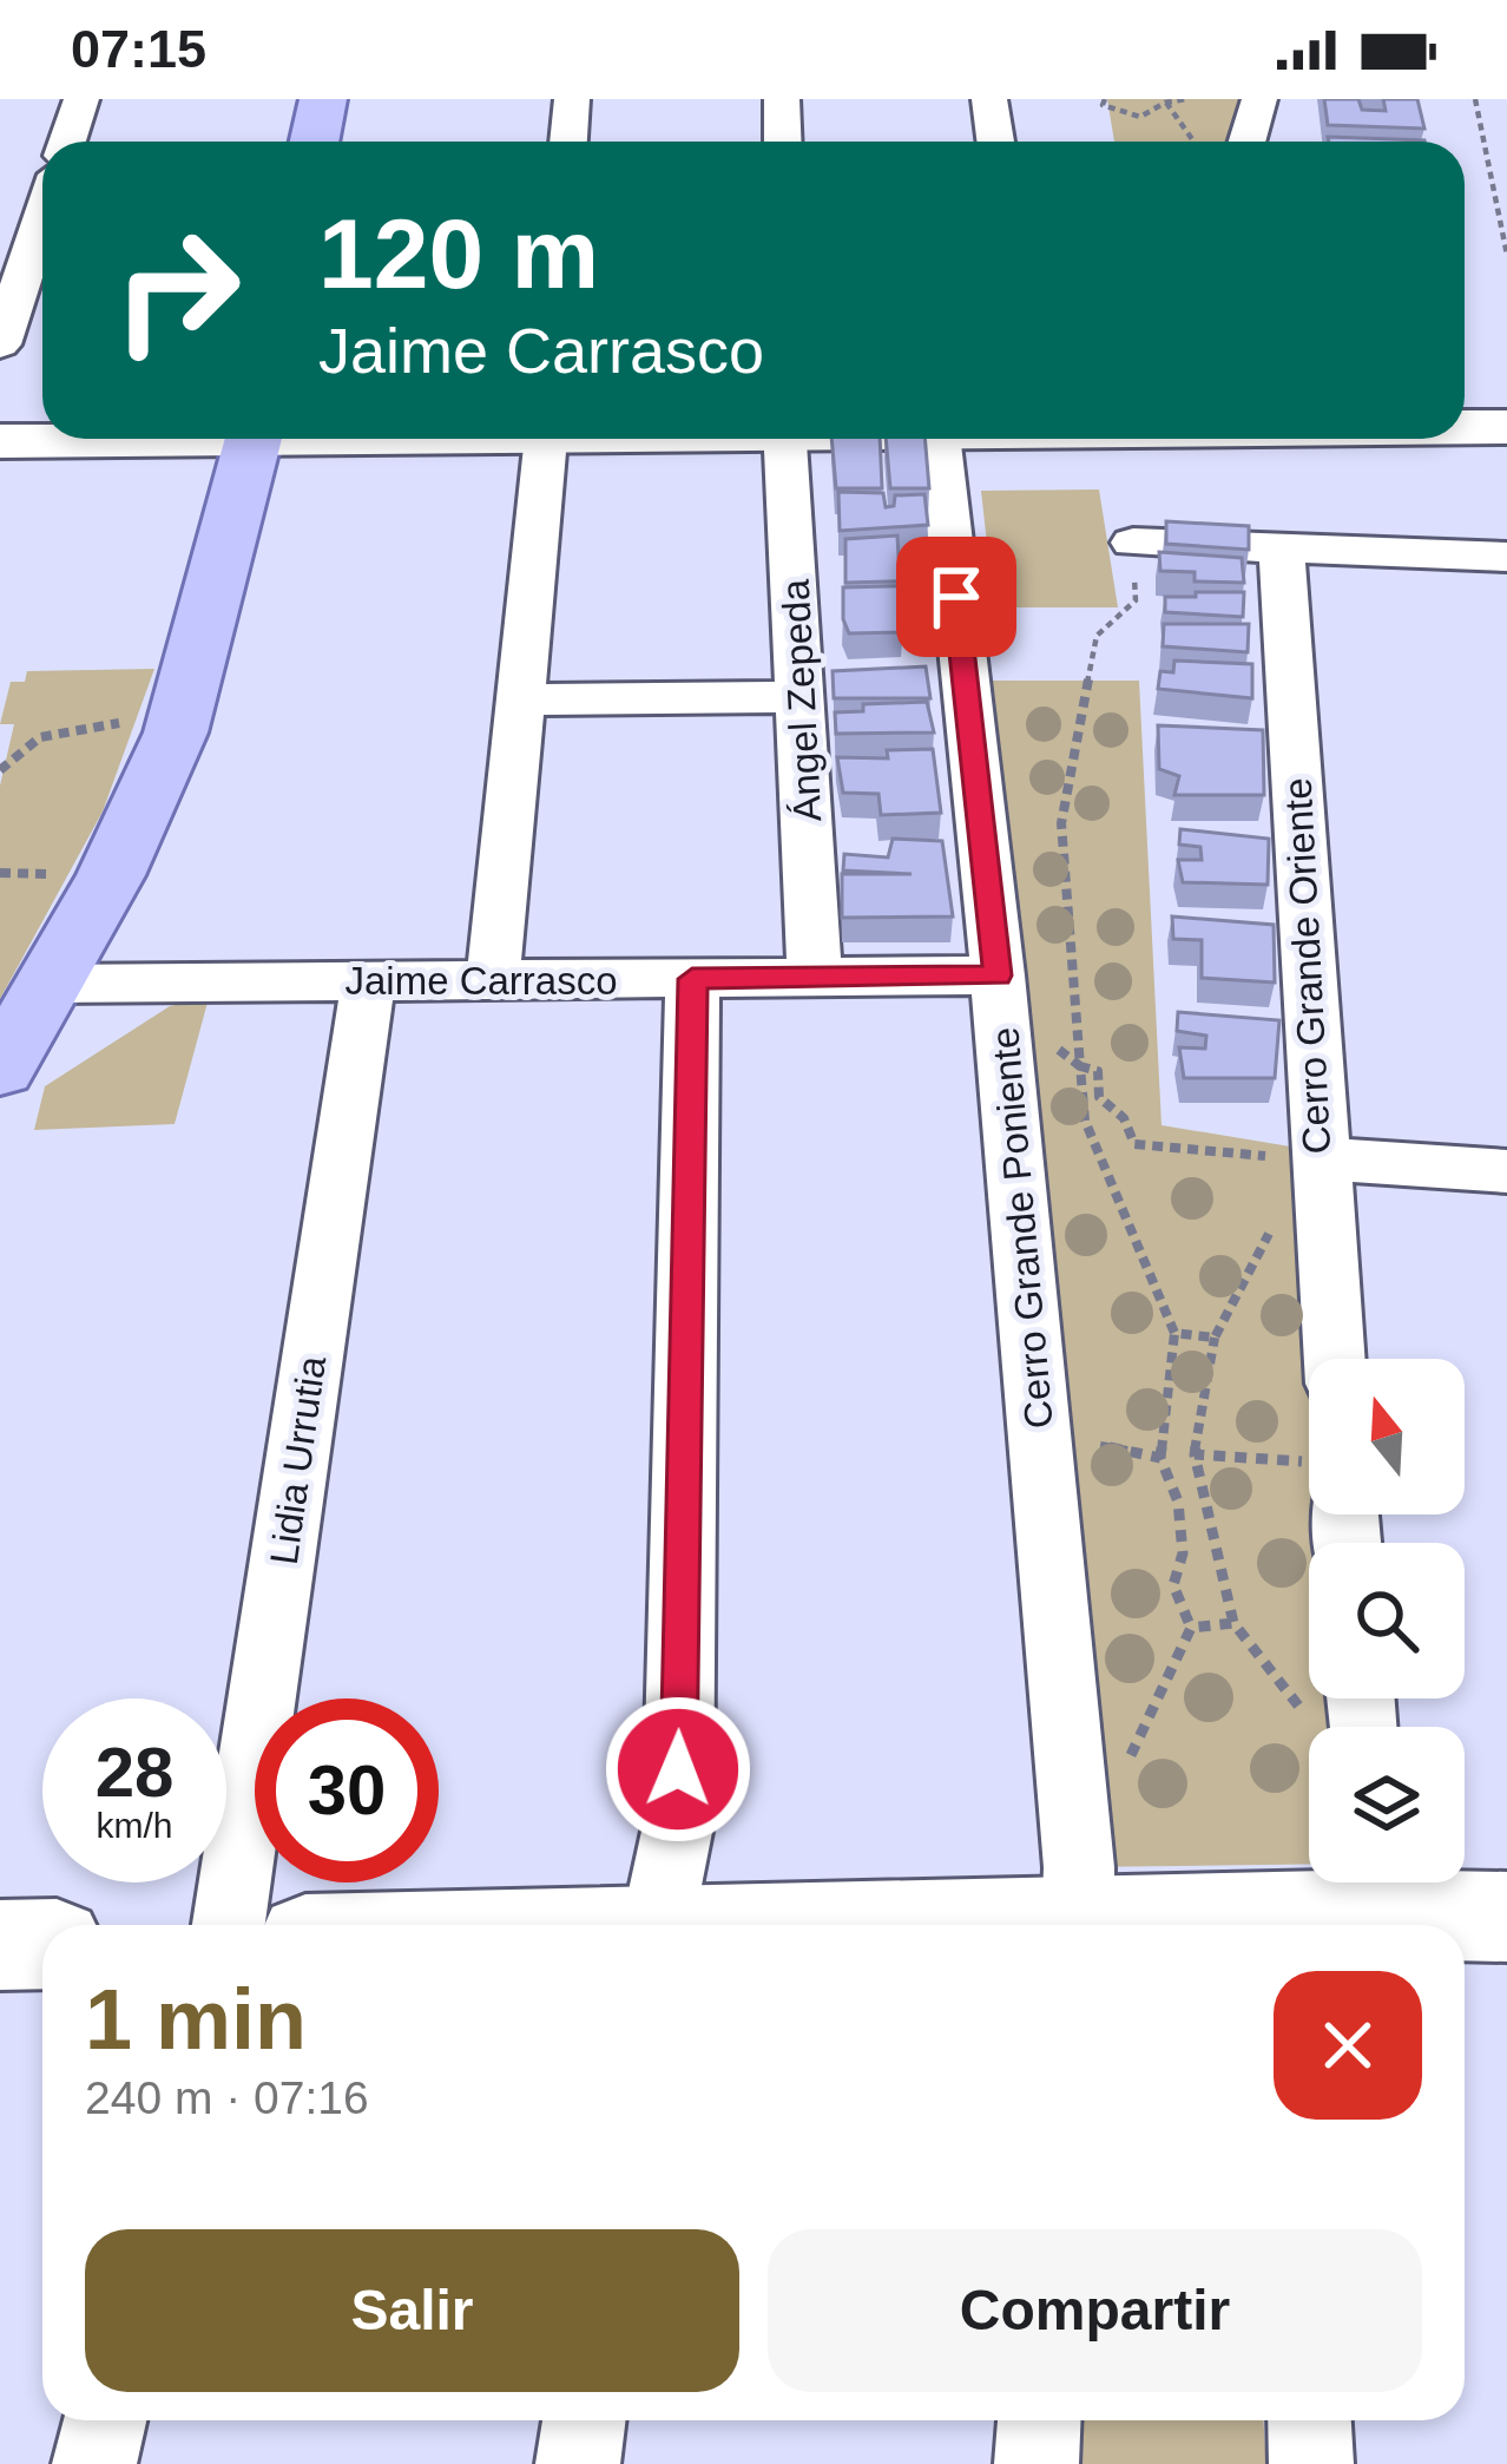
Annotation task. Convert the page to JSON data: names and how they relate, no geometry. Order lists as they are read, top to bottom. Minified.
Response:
{"streets":{"street":["Ángel Zepeda","Cerro Grande Oriente","Jaime Carrasco","Cerro Grande Poniente","Lidia Urrutia"]},"crossings":[["Ángel Zepeda","Jaime Carrasco"],["Jaime Carrasco","Cerro Grande Poniente"],["Jaime Carrasco","Lidia Urrutia"]],"north":"top","page":{"status":"07:15","turn":["120 m","Jaime Carrasco"],"speed":"28 km/h","limit":"30","heading":["1 min","240 m · 07:16"],"buttons":["Salir","Compartir"]}}
